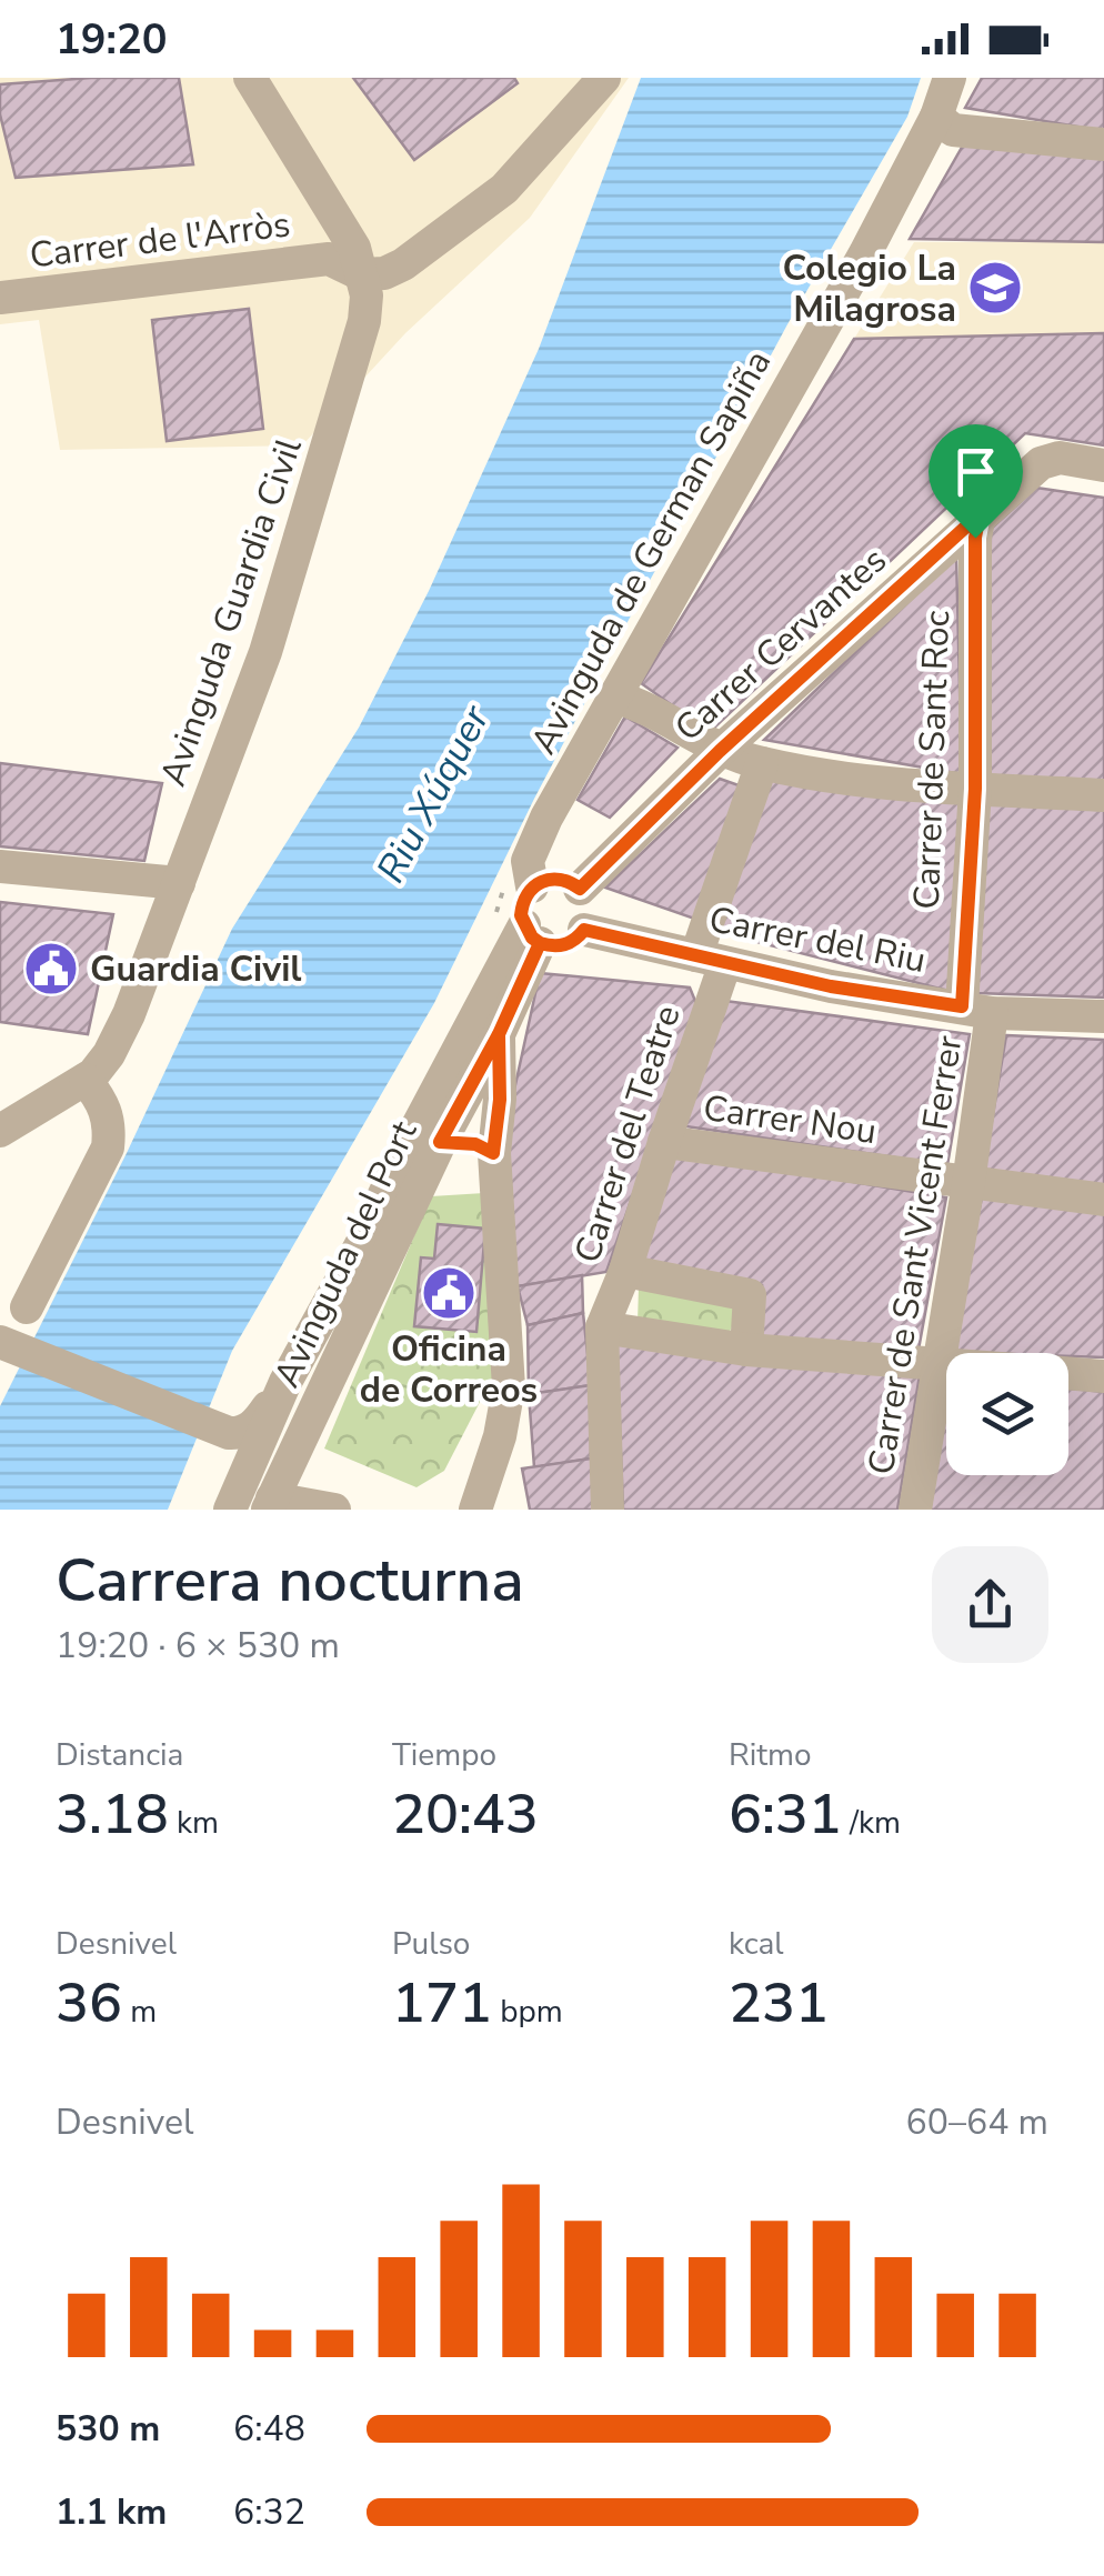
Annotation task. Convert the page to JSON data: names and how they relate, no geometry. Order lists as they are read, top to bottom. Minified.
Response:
{"streets":{"street":["Carrer de l'Arròs","Avinguda de German Sapiña","Avinguda Guardia Civil","Carrer Cervantes","Carrer de Sant Roc","Carrer del Riu","Carrer Nou","Carrer del Teatre","Avinguda del Port","Carrer de Sant Vicent Ferrer"]},"crossings":[["Carrer de l'Arròs","Avinguda Guardia Civil"],["Avinguda de German Sapiña","Carrer Cervantes"],["Avinguda de German Sapiña","Carrer del Riu"],["Avinguda de German Sapiña","Avinguda del Port"],["Carrer Cervantes","Carrer de Sant Roc"],["Carrer Cervantes","Carrer del Riu"],["Carrer Cervantes","Avinguda del Port"],["Carrer de Sant Roc","Carrer del Riu"],["Carrer de Sant Roc","Carrer de Sant Vicent Ferrer"],["Carrer del Riu","Carrer del Teatre"],["Carrer del Riu","Avinguda del Port"],["Carrer del Riu","Carrer de Sant Vicent Ferrer"],["Carrer Nou","Carrer del Teatre"],["Carrer Nou","Carrer de Sant Vicent Ferrer"]],"water":["Riu Xúquer"],"places":{"school or university":["Colegio La Milagrosa"],"public building":["Guardia Civil","Oficina de Correos"]},"page":{"status":"19:20","heading":["Carrera nocturna","19:20 · 6 × 530 m"],"stats":[["Distancia","3.18 km"],["Tiempo","20:43"],["Ritmo","6:31 /km"],["Desnivel","36 m"],["Pulso","171 bpm"],["kcal","231"]],"chart":["Desnivel","60–64 m"],"list":[{"name":"530 m","note":"6:48"},{"name":"1.1 km","note":"6:32"}]}}
